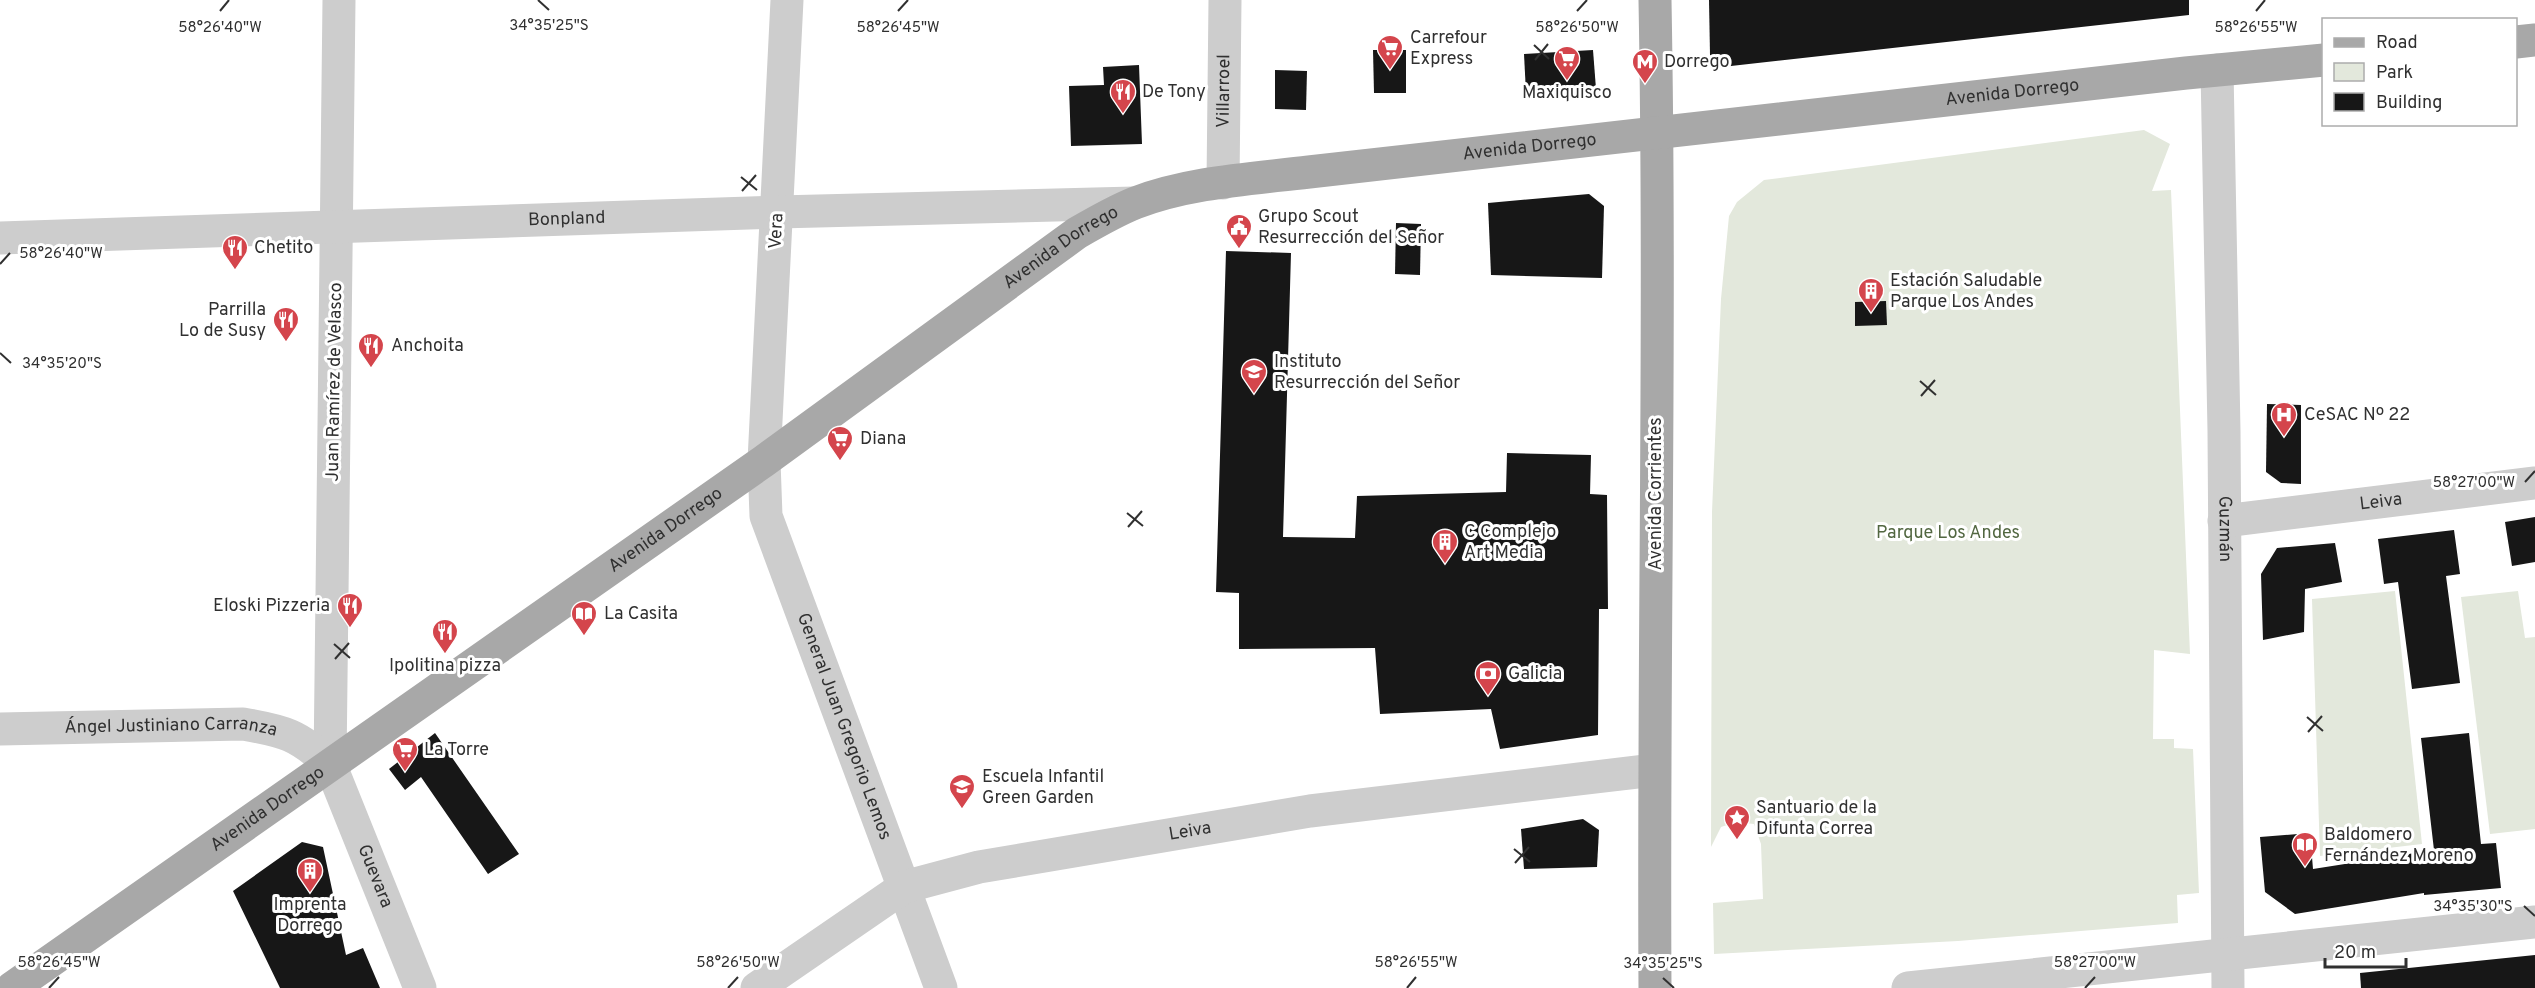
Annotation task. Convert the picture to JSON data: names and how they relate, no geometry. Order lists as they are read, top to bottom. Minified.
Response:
{"streets":{"main road":["Avenida Dorrego","Avenida Corrientes"],"street":["Villarroel","Bonpland","Vera","Juan Ramírez de Velasco","Leiva","Guzmán","General Juan Gregorio Lemos","Ángel Justiniano Carranza","Guevara"]},"crossings":[["Villarroel","Avenida Dorrego"],["Avenida Dorrego","Bonpland"],["Avenida Dorrego","Vera"],["Avenida Dorrego","Juan Ramírez de Velasco"],["Avenida Dorrego","Avenida Corrientes"],["Avenida Dorrego","Guzmán"],["Avenida Dorrego","General Juan Gregorio Lemos"],["Avenida Dorrego","Ángel Justiniano Carranza"],["Avenida Dorrego","Guevara"],["Bonpland","Vera"],["Bonpland","Juan Ramírez de Velasco"],["Vera","General Juan Gregorio Lemos"],["Juan Ramírez de Velasco","Ángel Justiniano Carranza"],["Juan Ramírez de Velasco","Guevara"],["Avenida Corrientes","Leiva"],["Leiva","Guzmán"],["Leiva","General Juan Gregorio Lemos"],["Ángel Justiniano Carranza","Guevara"]],"parks":["Parque Los Andes"],"places":{"supermarket":["Carrefour Express","Maxiquisco","Diana","La Torre"],"metro station":["Dorrego"],"restaurant":["De Tony","Chetito","Parrilla Lo de Susy","Anchoita","Eloski Pizzeria","Ipolitina pizza"],"public building":["Grupo Scout Resurrección del Señor"],"building":["Estación Saludable Parque Los Andes","C Complejo Art Media","Imprenta Dorrego"],"school or university":["Instituto Resurrección del Señor","Escuela Infantil Green Garden"],"hospital":["CeSAC Nº 22"],"library":["La Casita","Baldomero Fernández Moreno"],"bank":["Galicia"],"place":["Santuario de la Difunta Correa"]},"legend":["Road","Park","Building"],"scale_bar":"20 m","coordinates":["34°35'25\"S","58°26'40\"W","58°26'45\"W","58°26'50\"W","58°26'55\"W","34°35'20\"S","58°27'00\"W","34°35'30\"S"]}
